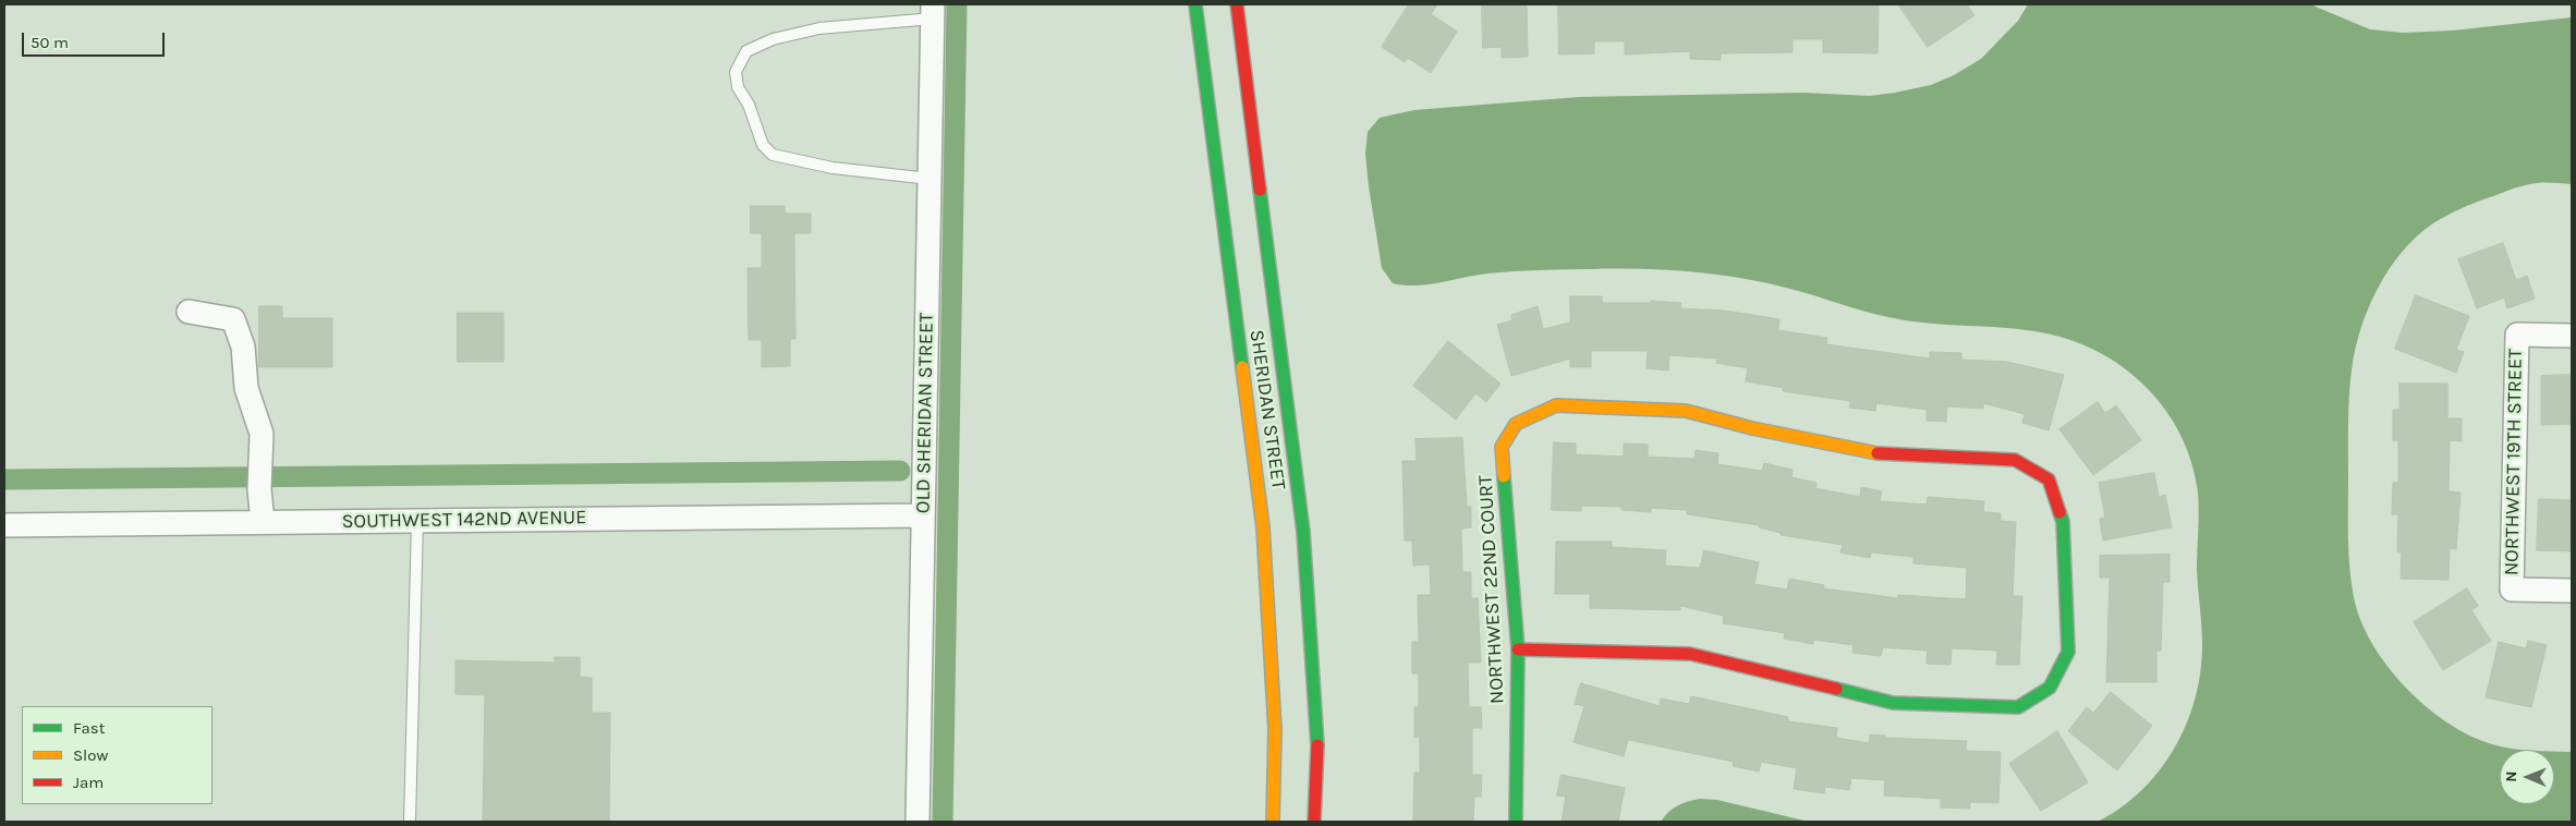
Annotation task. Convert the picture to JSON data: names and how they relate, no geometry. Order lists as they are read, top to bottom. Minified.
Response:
{"streets":{"street":["SHERIDAN STREET","OLD SHERIDAN STREET","NORTHWEST 19TH STREET","SOUTHWEST 142ND AVENUE","NORTHWEST 22ND COURT"]},"crossings":[["OLD SHERIDAN STREET","SOUTHWEST 142ND AVENUE"]],"legend":["Fast","Slow","Jam"],"scale_bar":"50 m","north":"left"}
